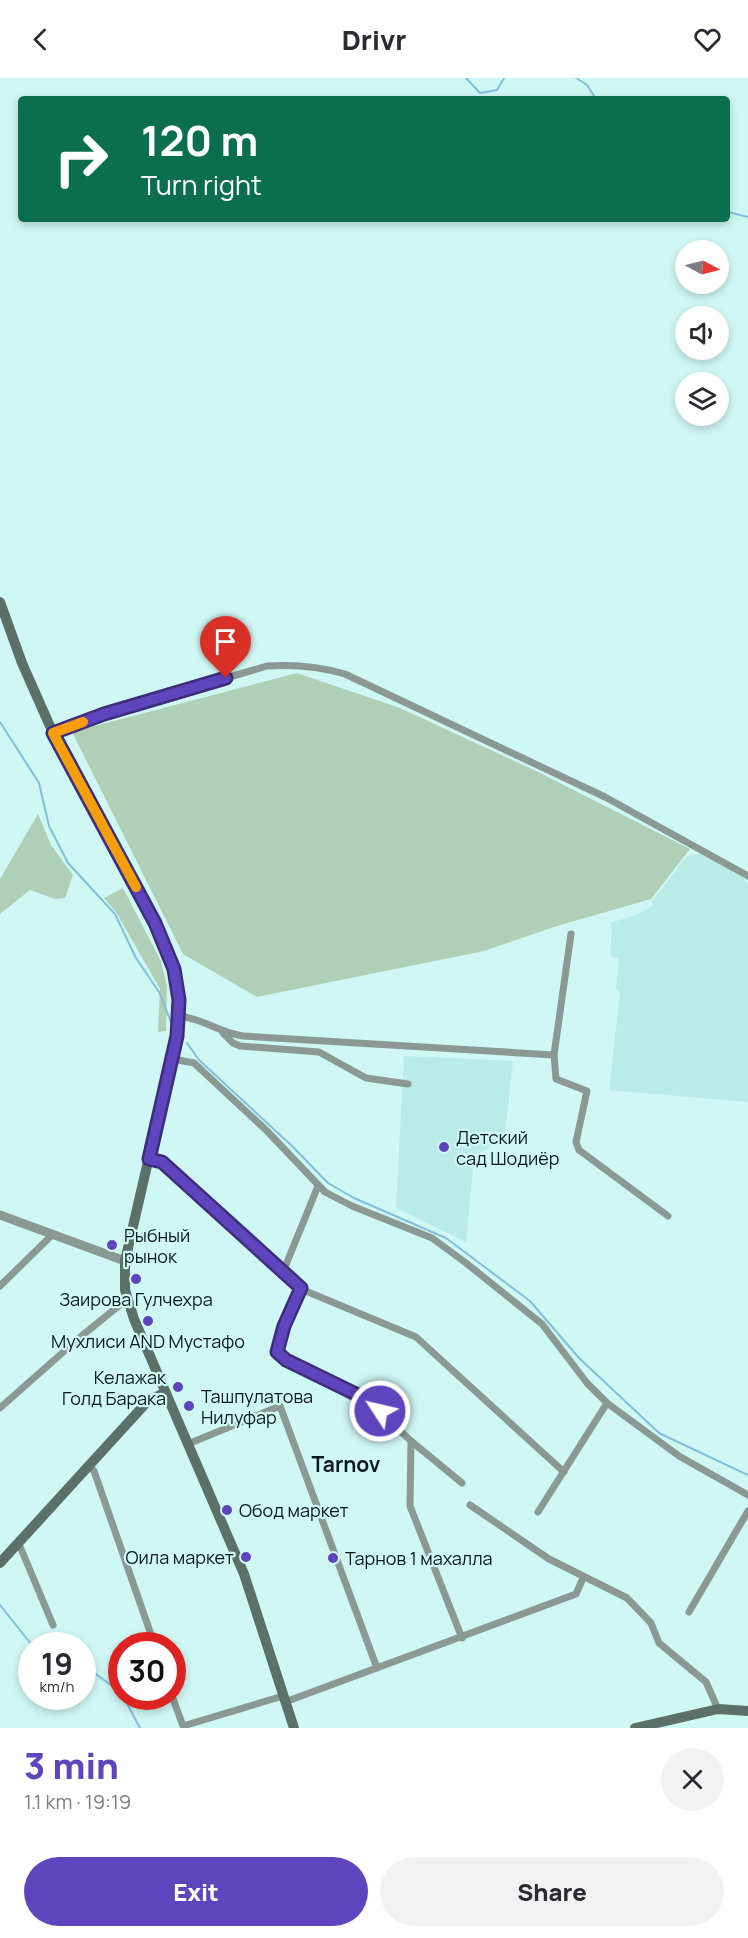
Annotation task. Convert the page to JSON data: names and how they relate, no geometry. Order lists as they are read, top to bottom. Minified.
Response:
{"districts":["Tarnov"],"places":["Детский сад Шодиёр","Рыбный рынок","Заирова Гулчехра","Мухлиси AND Мустафо","Келажак Голд Барака","Ташпулатова Нилуфар","Обод маркет","Оила маркет","Тарнов 1 махалла"],"north":"right","page":{"header":"Drivr","turn":["120 m","Turn right"],"speed":"19 km/h","limit":"30","heading":["3 min","1.1 km · 19:19"],"buttons":["Exit","Share"]}}
